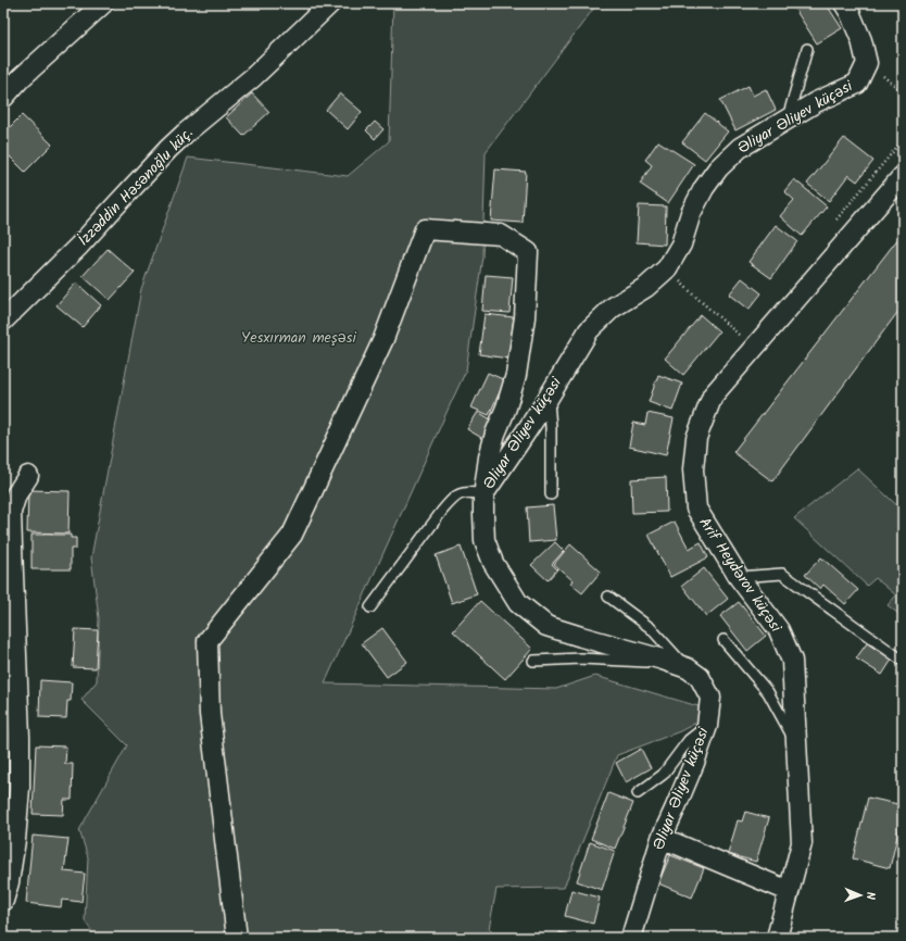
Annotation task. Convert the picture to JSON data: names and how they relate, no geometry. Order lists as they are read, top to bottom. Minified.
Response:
{"streets":{"street":["Əliyar Əliyev küçəsi","İzzəddin Həsənoğlu küç.","Arif Heydərov küçəsi"]},"parks":["Yesxırman meşəsi"],"north":"right"}
